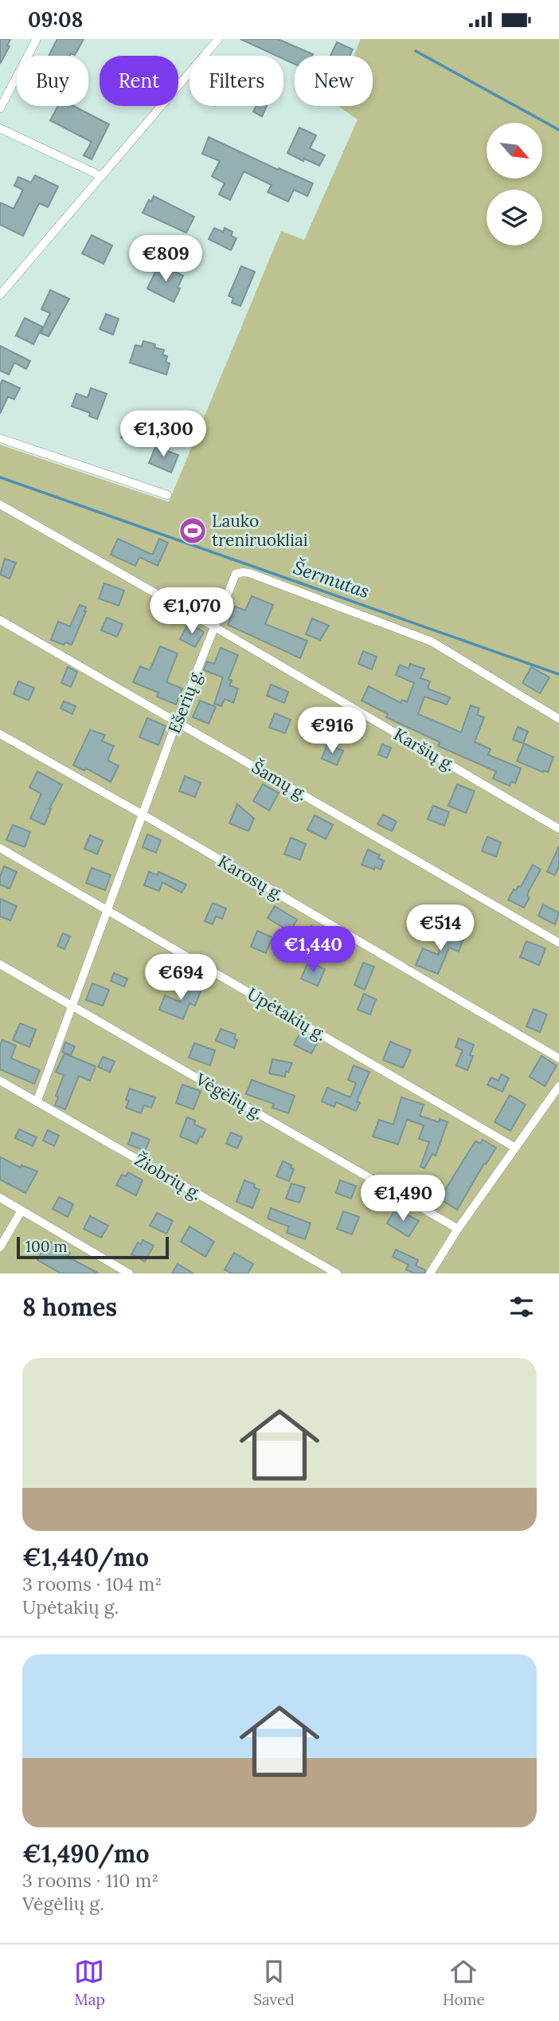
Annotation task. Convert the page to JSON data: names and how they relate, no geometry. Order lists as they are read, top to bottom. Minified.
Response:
{"streets":{"street":["Ešerių g.","Karšių g.","Šamų g.","Karosų g.","Upėtakių g.","Vėgėlių g.","Žiobrių g."]},"crossings":[["Ešerių g.","Karšių g."],["Ešerių g.","Šamų g."],["Ešerių g.","Karosų g."],["Ešerių g.","Upėtakių g."],["Ešerių g.","Vėgėlių g."],["Ešerių g.","Žiobrių g."]],"water":["Šermutas"],"places":{"sports":["Lauko treniruokliai"]},"scale_bar":"100 m","north":"bottom right","page":{"status":"09:08","chip":["Buy","Rent","Filters","New"],"price":["€809","€1,300","€1,070","€916","€514","€1,440","€694","€1,490"],"scale":"100 m","heading":"8 homes","list":[{"name":"€1,440/mo","note":"3 rooms · 104 m² · Upėtakių g."},{"name":"€1,490/mo","note":"3 rooms · 110 m² · Vėgėlių g."}],"tabs":["Map","Saved","Home"]}}
